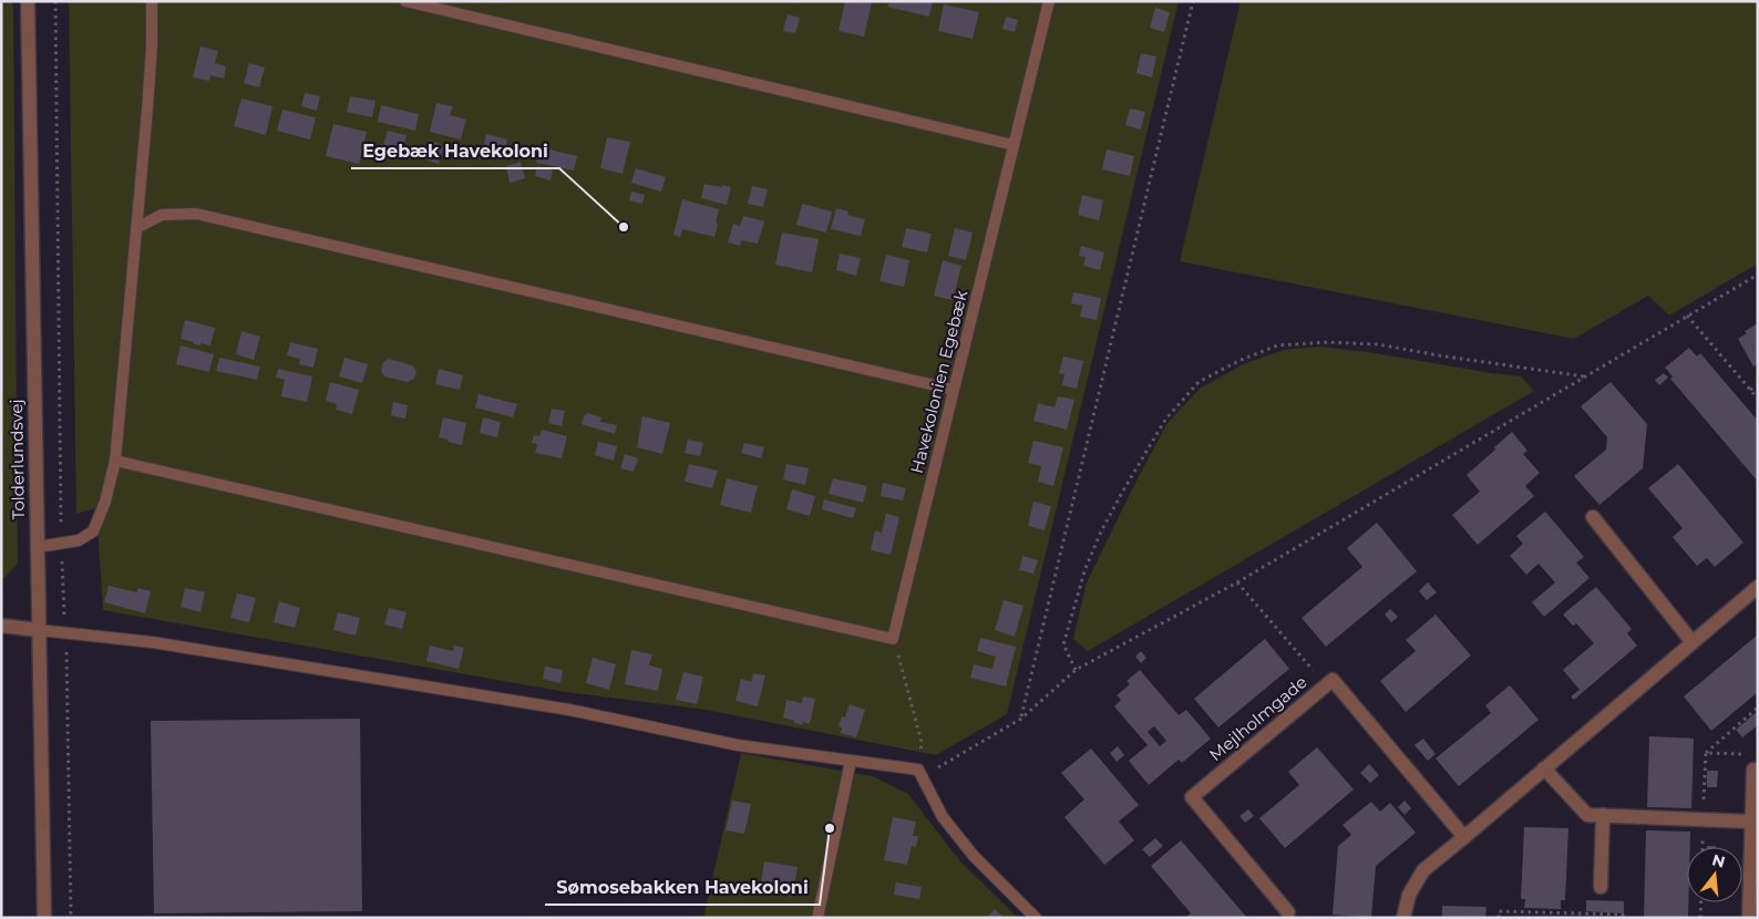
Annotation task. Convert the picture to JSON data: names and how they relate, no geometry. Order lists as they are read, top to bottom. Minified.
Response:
{"streets":{"street":["Tolderlundsvej","Mejlholmgade"],"lane":["Havekolonien Egebæk"]},"places":["Egebæk Havekoloni","Sømosebakken Havekoloni"],"north":"top"}
